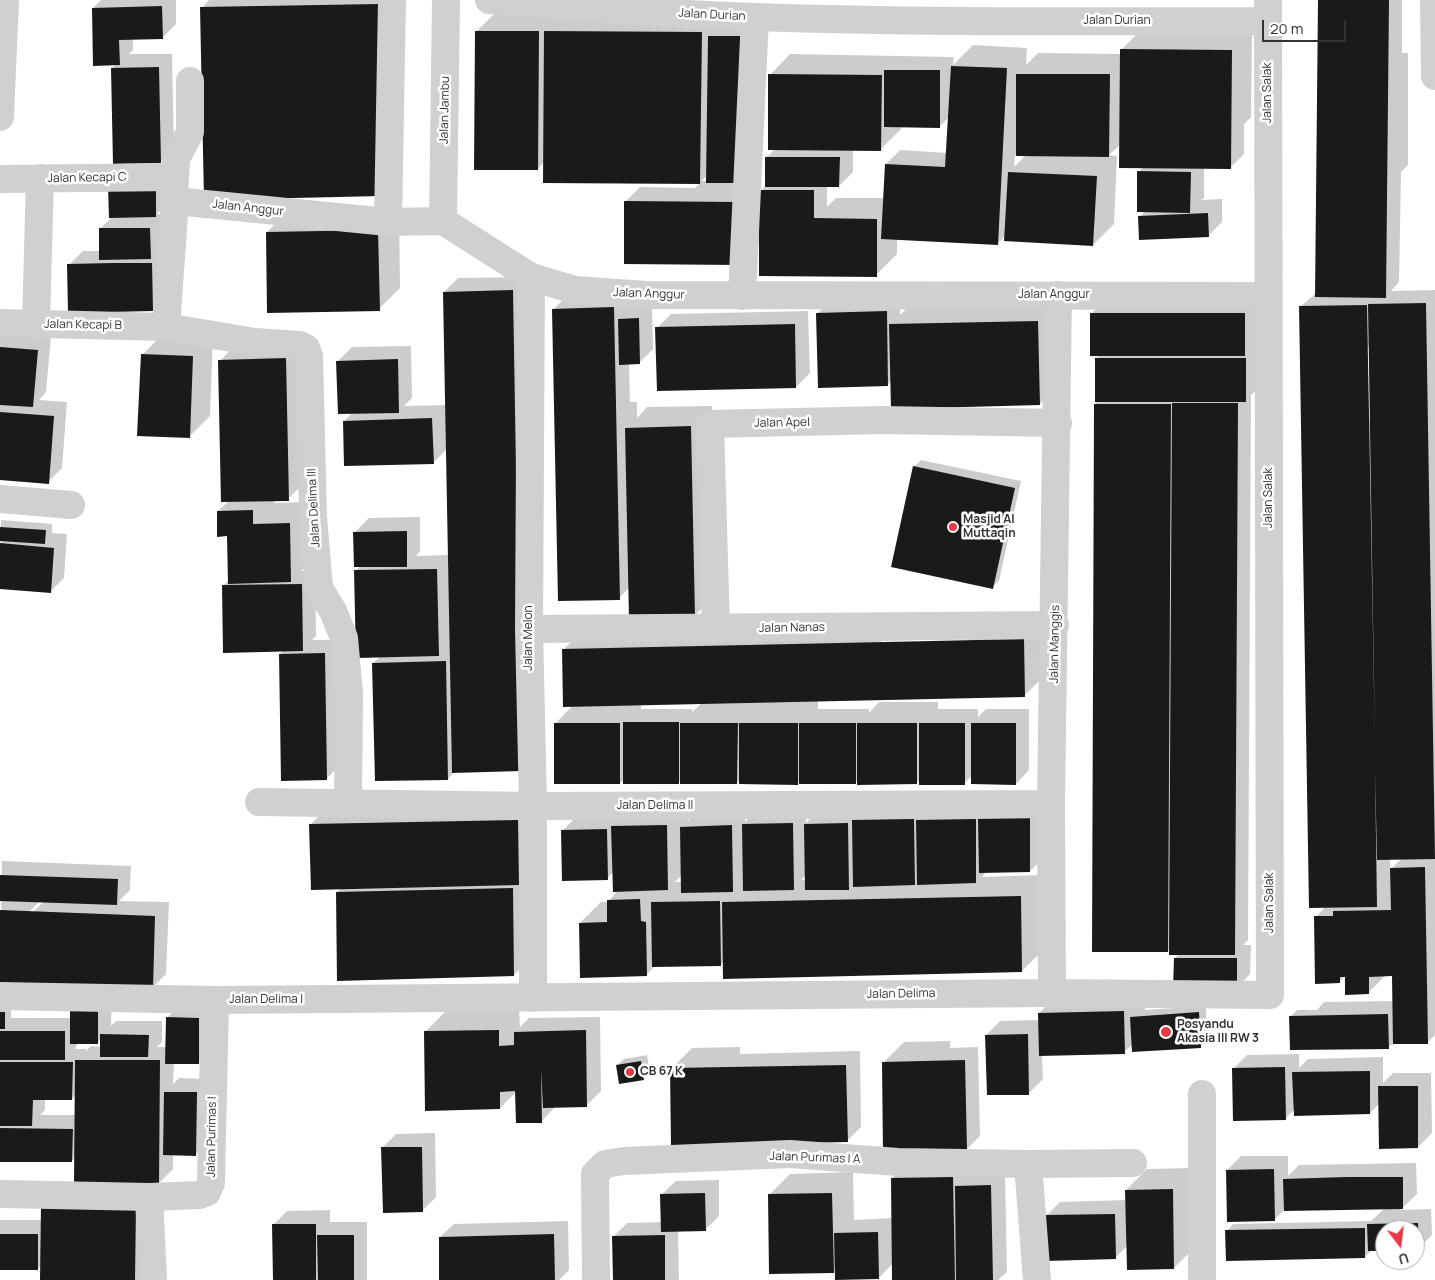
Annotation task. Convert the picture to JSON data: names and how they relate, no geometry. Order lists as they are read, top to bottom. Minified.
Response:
{"streets":{"street":["Jalan Durian","Jalan Salak","Jalan Jambu","Jalan Kecapi C","Jalan Anggur","Jalan Kecapi B","Jalan Apel","Jalan Delima III","Jalan Nanas","Jalan Melon","Jalan Manggis","Jalan Delima II","Jalan Delima","Jalan Delima I","Jalan Purimas I","Jalan Purimas I A"]},"crossings":[["Jalan Durian","Jalan Salak"],["Jalan Salak","Jalan Anggur"],["Jalan Salak","Jalan Delima"],["Jalan Jambu","Jalan Anggur"],["Jalan Kecapi C","Jalan Anggur"],["Jalan Anggur","Jalan Melon"],["Jalan Anggur","Jalan Manggis"],["Jalan Kecapi B","Jalan Delima III"],["Jalan Apel","Jalan Nanas"],["Jalan Apel","Jalan Manggis"],["Jalan Delima III","Jalan Delima II"],["Jalan Nanas","Jalan Melon"],["Jalan Nanas","Jalan Manggis"],["Jalan Melon","Jalan Delima II"],["Jalan Melon","Jalan Delima"],["Jalan Melon","Jalan Delima I"],["Jalan Manggis","Jalan Delima II"],["Jalan Manggis","Jalan Delima"],["Jalan Delima","Jalan Delima I"],["Jalan Delima I","Jalan Purimas I"]],"places":["Masjid Al Muttaqin","Posyandu Akasia III RW 3","CB 67 K"],"scale_bar":"20 m","north":"bottom"}
